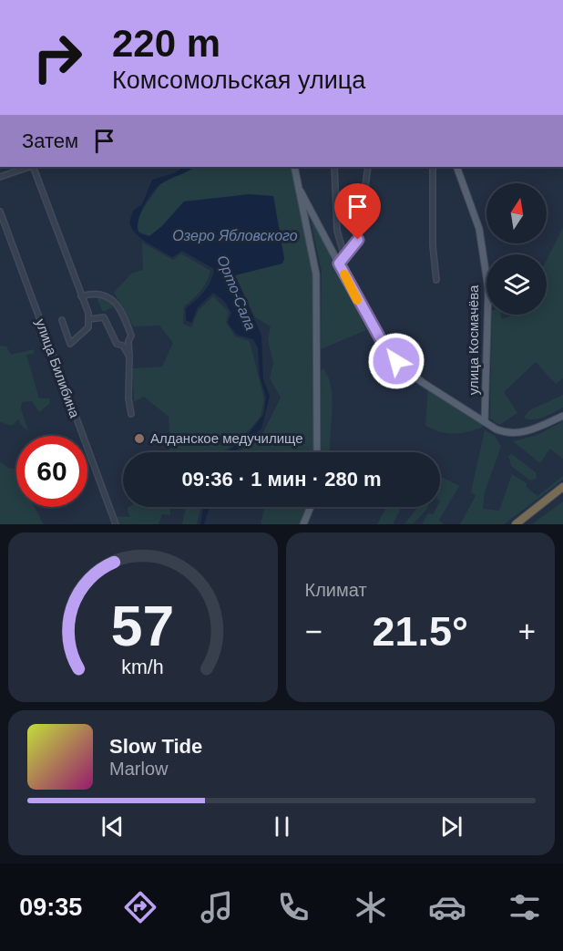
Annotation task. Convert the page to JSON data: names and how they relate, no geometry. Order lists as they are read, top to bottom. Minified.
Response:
{"streets":{"main road":["улица Космачёва"],"street":["улица Билибина"]},"water":["Озеро Ябловского","Орто-Сала"],"places":["Алданское медучилище"],"north":"top","page":{"turn":["220 m","Комсомольская улица"],"then":"Затем","limit":"60","trip":"09:36 · 1 мин · 280 m","tile":"Климат","heat":["−","21.5°","+"],"song":["Slow Tide","Marlow"],"tabs":"09:35","gauge":["57","km/h"]}}
